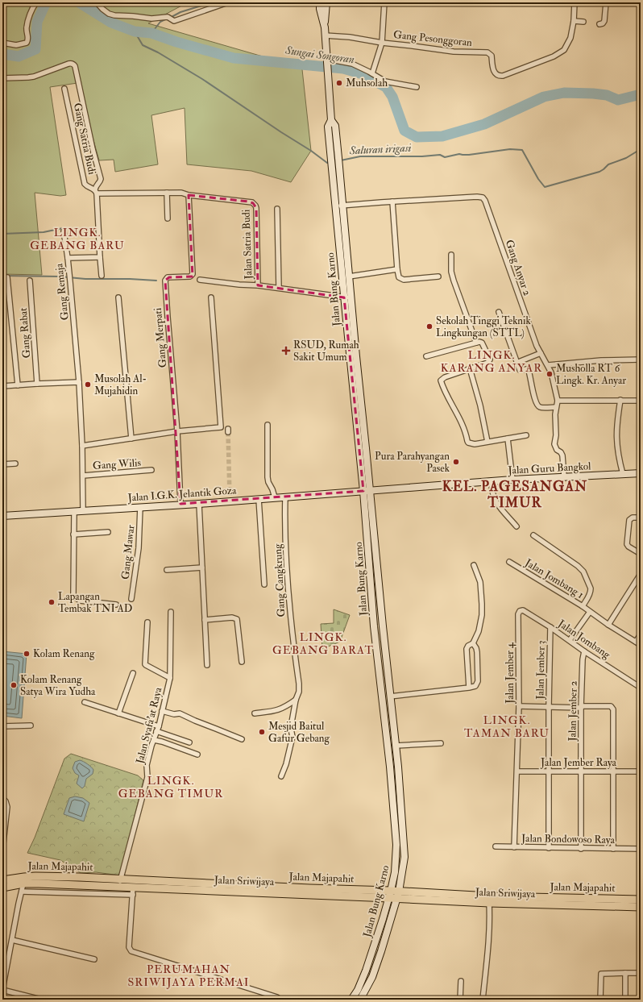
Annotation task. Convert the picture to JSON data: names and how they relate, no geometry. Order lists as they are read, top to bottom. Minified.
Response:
{"streets":{"main road":["Jalan Bung Karno","Jalan Guru Bangkol","Jalan I.G.K. Jelantik Goza","Jalan Majapahit","Jalan Sriwijaya"],"street":["Gang Pesonggoran","Gang Satria Budi","Jalan Satria Budi","Gang Anyar 2","Gang Remaja","Gang Rabat","Gang Merpati","Gang Wilis","Gang Mawar","Jalan Jombang 1","Gang Cangkrung","Jalan Jombang","Jalan Jember 3","Jalan Jember 4","Jalan Jember 2","Jalan Syafa'at Raya","Jalan Jember Raya","Jalan Bondowoso Raya"]},"crossings":[["Jalan Satria Budi","Jalan Bung Karno"],["Jalan Satria Budi","Gang Merpati"],["Gang Anyar 2","Jalan Guru Bangkol"],["Jalan Bung Karno","Jalan Guru Bangkol"],["Jalan Bung Karno","Jalan I.G.K. Jelantik Goza"],["Jalan Bung Karno","Jalan Sriwijaya"],["Gang Remaja","Gang Wilis"],["Gang Remaja","Jalan I.G.K. Jelantik Goza"],["Gang Merpati","Jalan I.G.K. Jelantik Goza"],["Jalan Guru Bangkol","Jalan I.G.K. Jelantik Goza"],["Jalan I.G.K. Jelantik Goza","Gang Mawar"],["Jalan I.G.K. Jelantik Goza","Gang Cangkrung"],["Jalan Jombang 1","Jalan Jombang"],["Jalan Jombang","Jalan Jember 3"],["Jalan Jombang","Jalan Jember 4"],["Jalan Jombang","Jalan Jember 2"],["Jalan Jember 3","Jalan Jember Raya"],["Jalan Jember 3","Jalan Bondowoso Raya"],["Jalan Jember 4","Jalan Jember Raya"],["Jalan Jember 4","Jalan Bondowoso Raya"],["Jalan Jember 2","Jalan Jember Raya"],["Jalan Jember 2","Jalan Bondowoso Raya"],["Jalan Syafa'at Raya","Jalan Majapahit"],["Jalan Syafa'at Raya","Jalan Sriwijaya"],["Jalan Majapahit","Jalan Sriwijaya"]],"districts":["LINGK. GEBANG BARU","LINGK. KARANG ANYAR","KEL. PAGESANGAN TIMUR","LINGK. GEBANG BARAT","LINGK. TAMAN BARU","LINGK. GEBANG TIMUR","PERUMAHAN SRIWIJAYA PERMAI"],"water":["Sungai Songoran","Saluran irigasi"],"places":{"other":["Muhsolah","Sekolah Tinggi Teknik Lingkungan (STTL)","Musholla RT 6 Lingk. Kr. Anyar","Musolah Al- Mujahidin","Pura Parahyangan Pasek","Lapangan Tembak TNI AD","Kolam Renang","Kolam Renang Satya Wira Yudha","Mesjid Baitul Gafur Gebang"],"health":["RSUD, Rumah Sakit Umum"]}}
